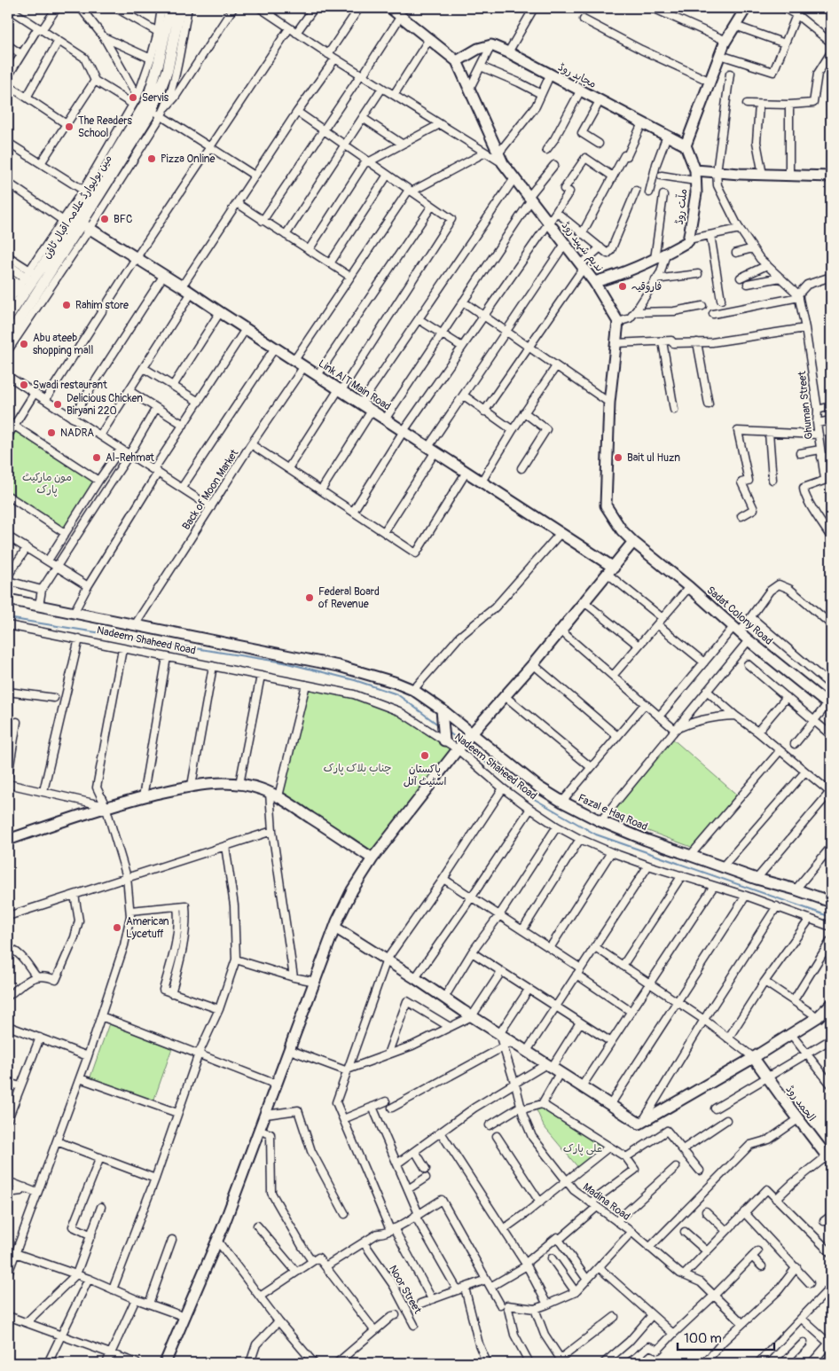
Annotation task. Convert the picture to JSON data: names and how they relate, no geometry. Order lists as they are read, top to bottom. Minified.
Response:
{"streets":{"street":["مجاہد روڈ","مین بولیوارڈ علامہ اقبال ٹاؤن","ملّت روڈ","ندیم شہید روڈ","Link AIT Main Road","Ghuman Street","Back of Moon Market","Sadat Colony Road","Nadeem Shaheed Road","Fazal e Haq Road","الحمد روڈ","Madina Road","Noor Street"]},"crossings":[["مجاہد روڈ","ملّت روڈ"],["مین بولیوارڈ علامہ اقبال ٹاؤن","Link AIT Main Road"],["ملّت روڈ","ندیم شہید روڈ"],["Link AIT Main Road","Back of Moon Market"],["Back of Moon Market","Nadeem Shaheed Road"],["Nadeem Shaheed Road","Fazal e Haq Road"]],"parks":["مون مارکیٹ پارک","چناب بلاک پارک","علی پارک"],"places":["Servis","The Readers School","Pizza Online","BFC","فاروقیہ","Rahim store","Abu ateeb shopping mall","Swadi restaurant","Delicious Chicken Biryani 220","NADRA","Al-Rehmat","Bait ul Huzn","Federal Board of Revenue","پاکستان اسٹیٹ آئل","American Lycetuff"],"scale_bar":"100 m"}
